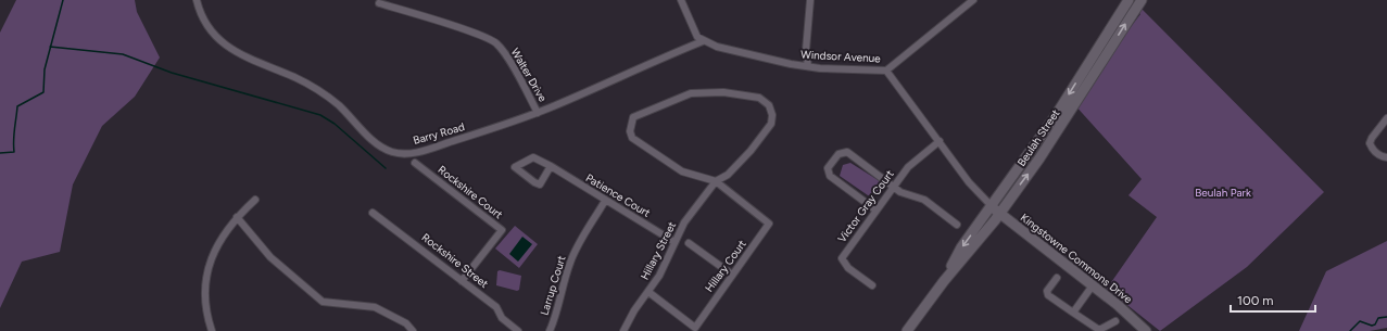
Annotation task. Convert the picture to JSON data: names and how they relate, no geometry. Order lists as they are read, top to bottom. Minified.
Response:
{"streets":{"main road":["Beulah Street","Kingstowne Commons Drive"],"street":["Windsor Avenue","Walter Drive","Barry Road","Rockshire Court","Patience Court","Victor Gray Court","Hillary Street","Rockshire Street","Hillary Court","Larrup Court"]},"crossings":[["Windsor Avenue","Barry Road"],["Windsor Avenue","Beulah Street"],["Windsor Avenue","Victor Gray Court"],["Windsor Avenue","Kingstowne Commons Drive"],["Walter Drive","Barry Road"],["Beulah Street","Kingstowne Commons Drive"],["Rockshire Court","Rockshire Street"],["Patience Court","Hillary Street"],["Patience Court","Larrup Court"],["Hillary Street","Hillary Court"]],"parks":["Beulah Park"],"scale_bar":"100 m"}
